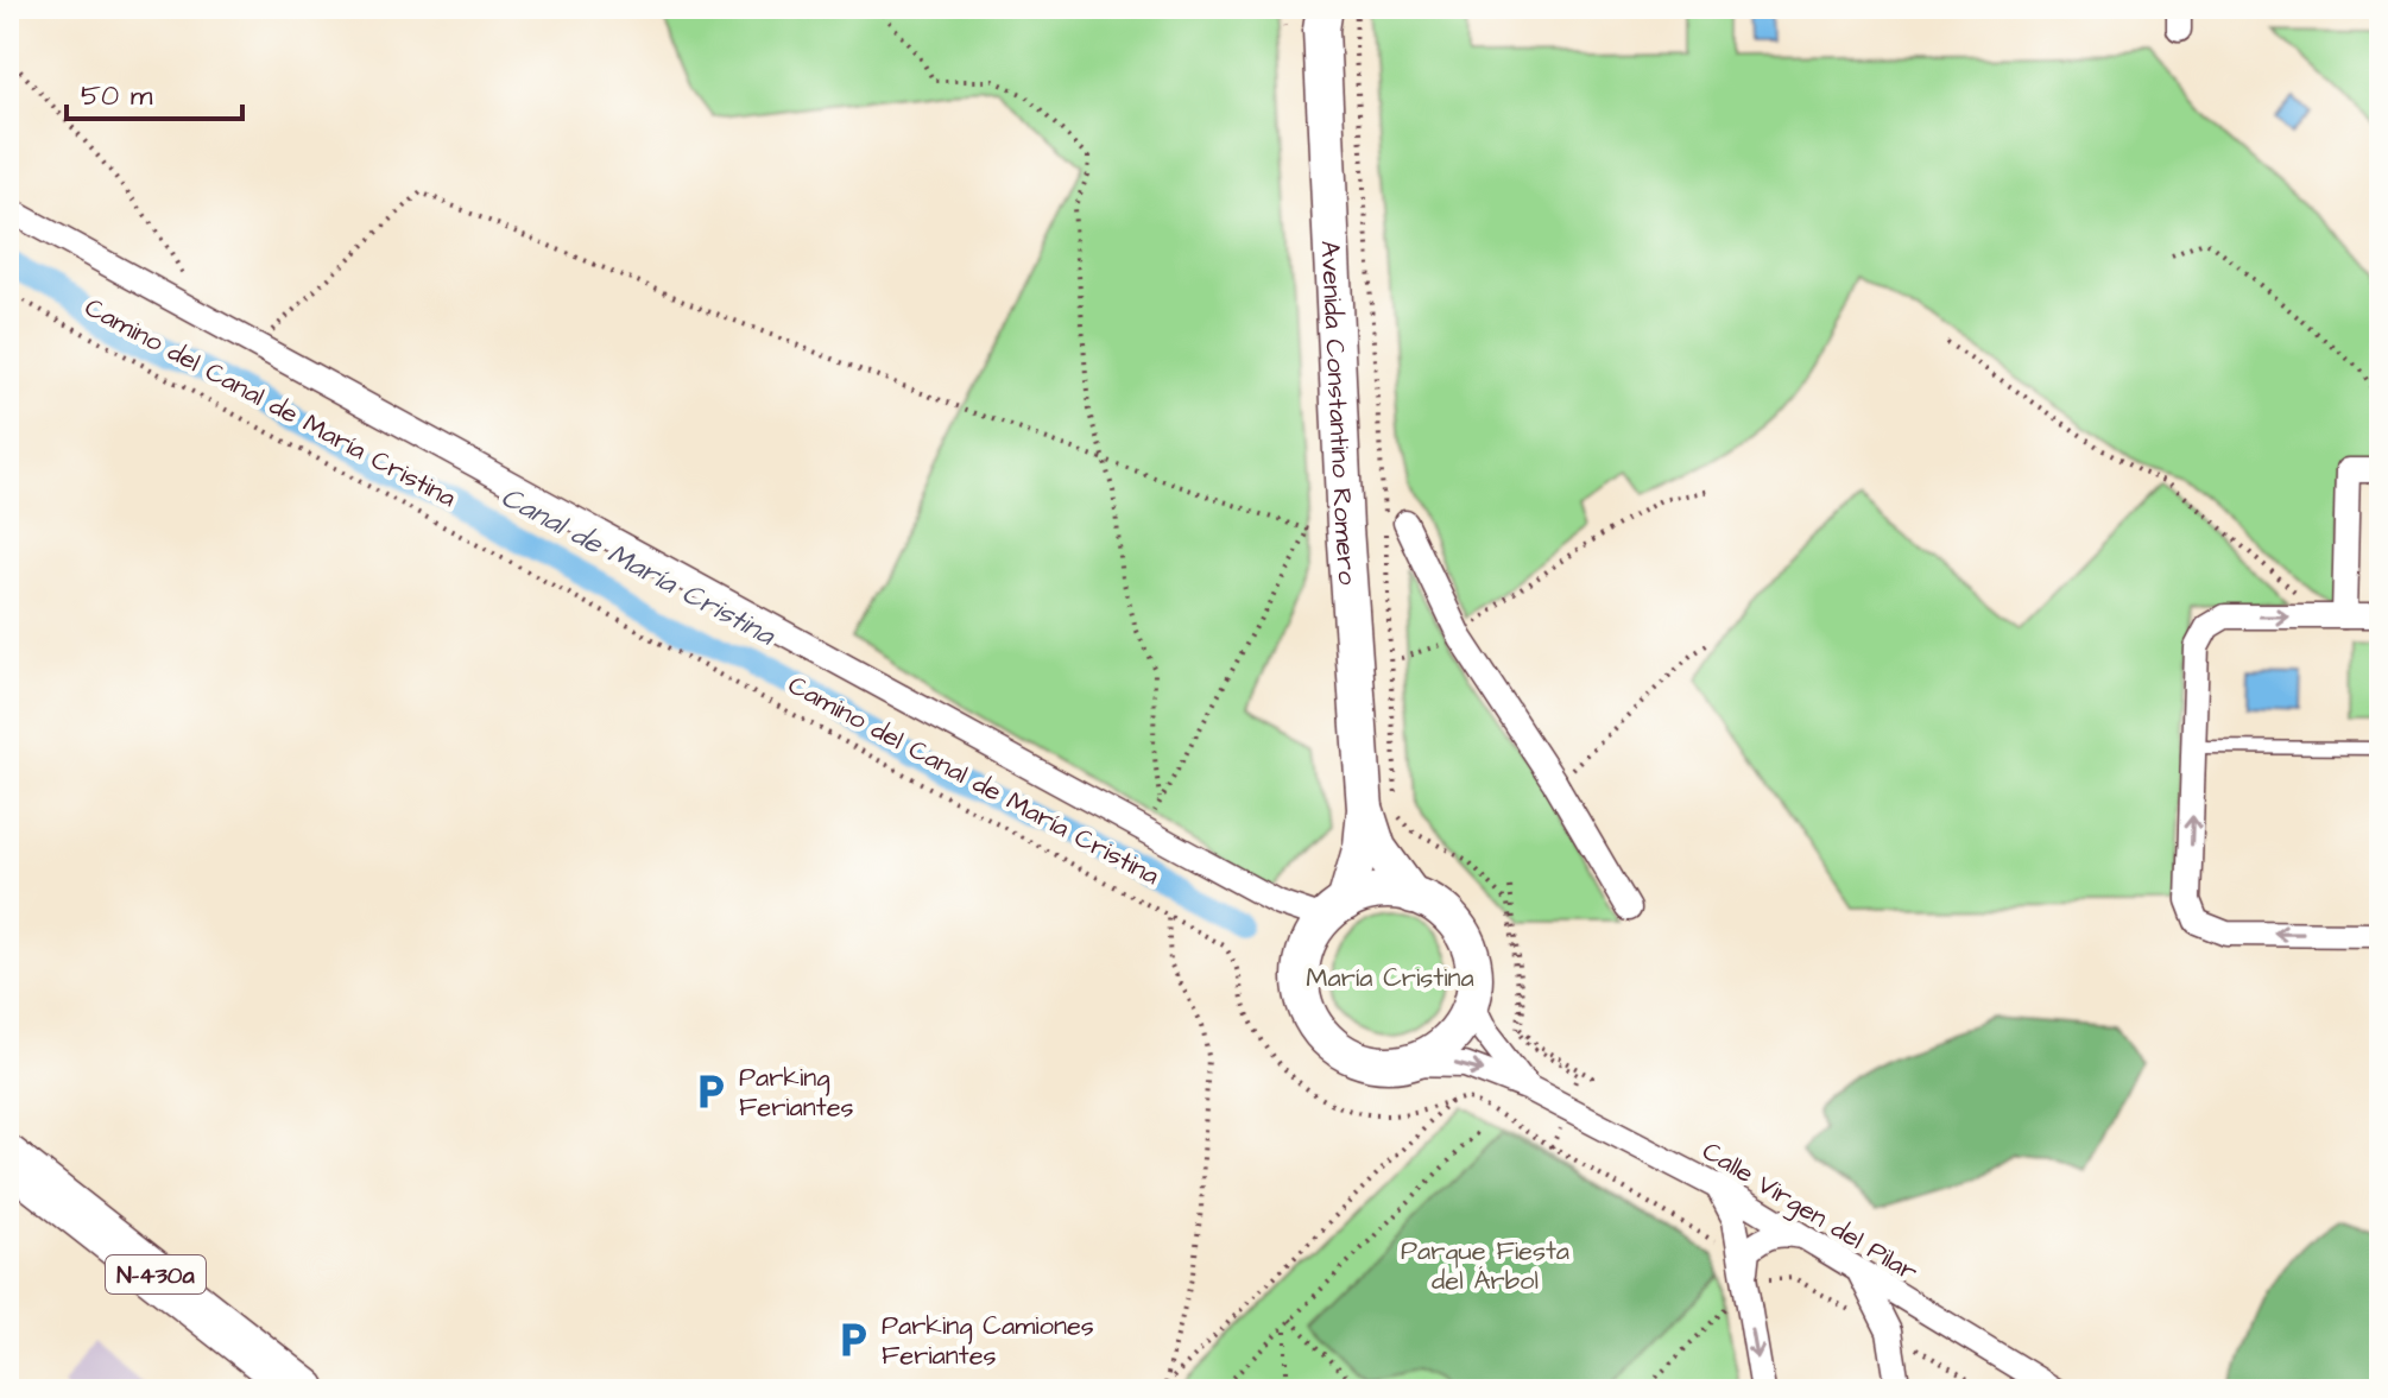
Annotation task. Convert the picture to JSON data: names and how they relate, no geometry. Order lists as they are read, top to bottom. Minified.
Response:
{"streets":{"highway":["N-430a"],"street":["Camino del Canal de María Cristina","Avenida Constantino Romero","Calle Virgen del Pilar"]},"crossings":[["Camino del Canal de María Cristina","Avenida Constantino Romero"],["Camino del Canal de María Cristina","Calle Virgen del Pilar"],["Avenida Constantino Romero","Calle Virgen del Pilar"]],"water":["Canal de María Cristina"],"parks":["María Cristina","Parque Fiesta del Árbol"],"places":{"parking":["Parking Feriantes","Parking Camiones Feriantes"]},"scale_bar":"50 m"}
